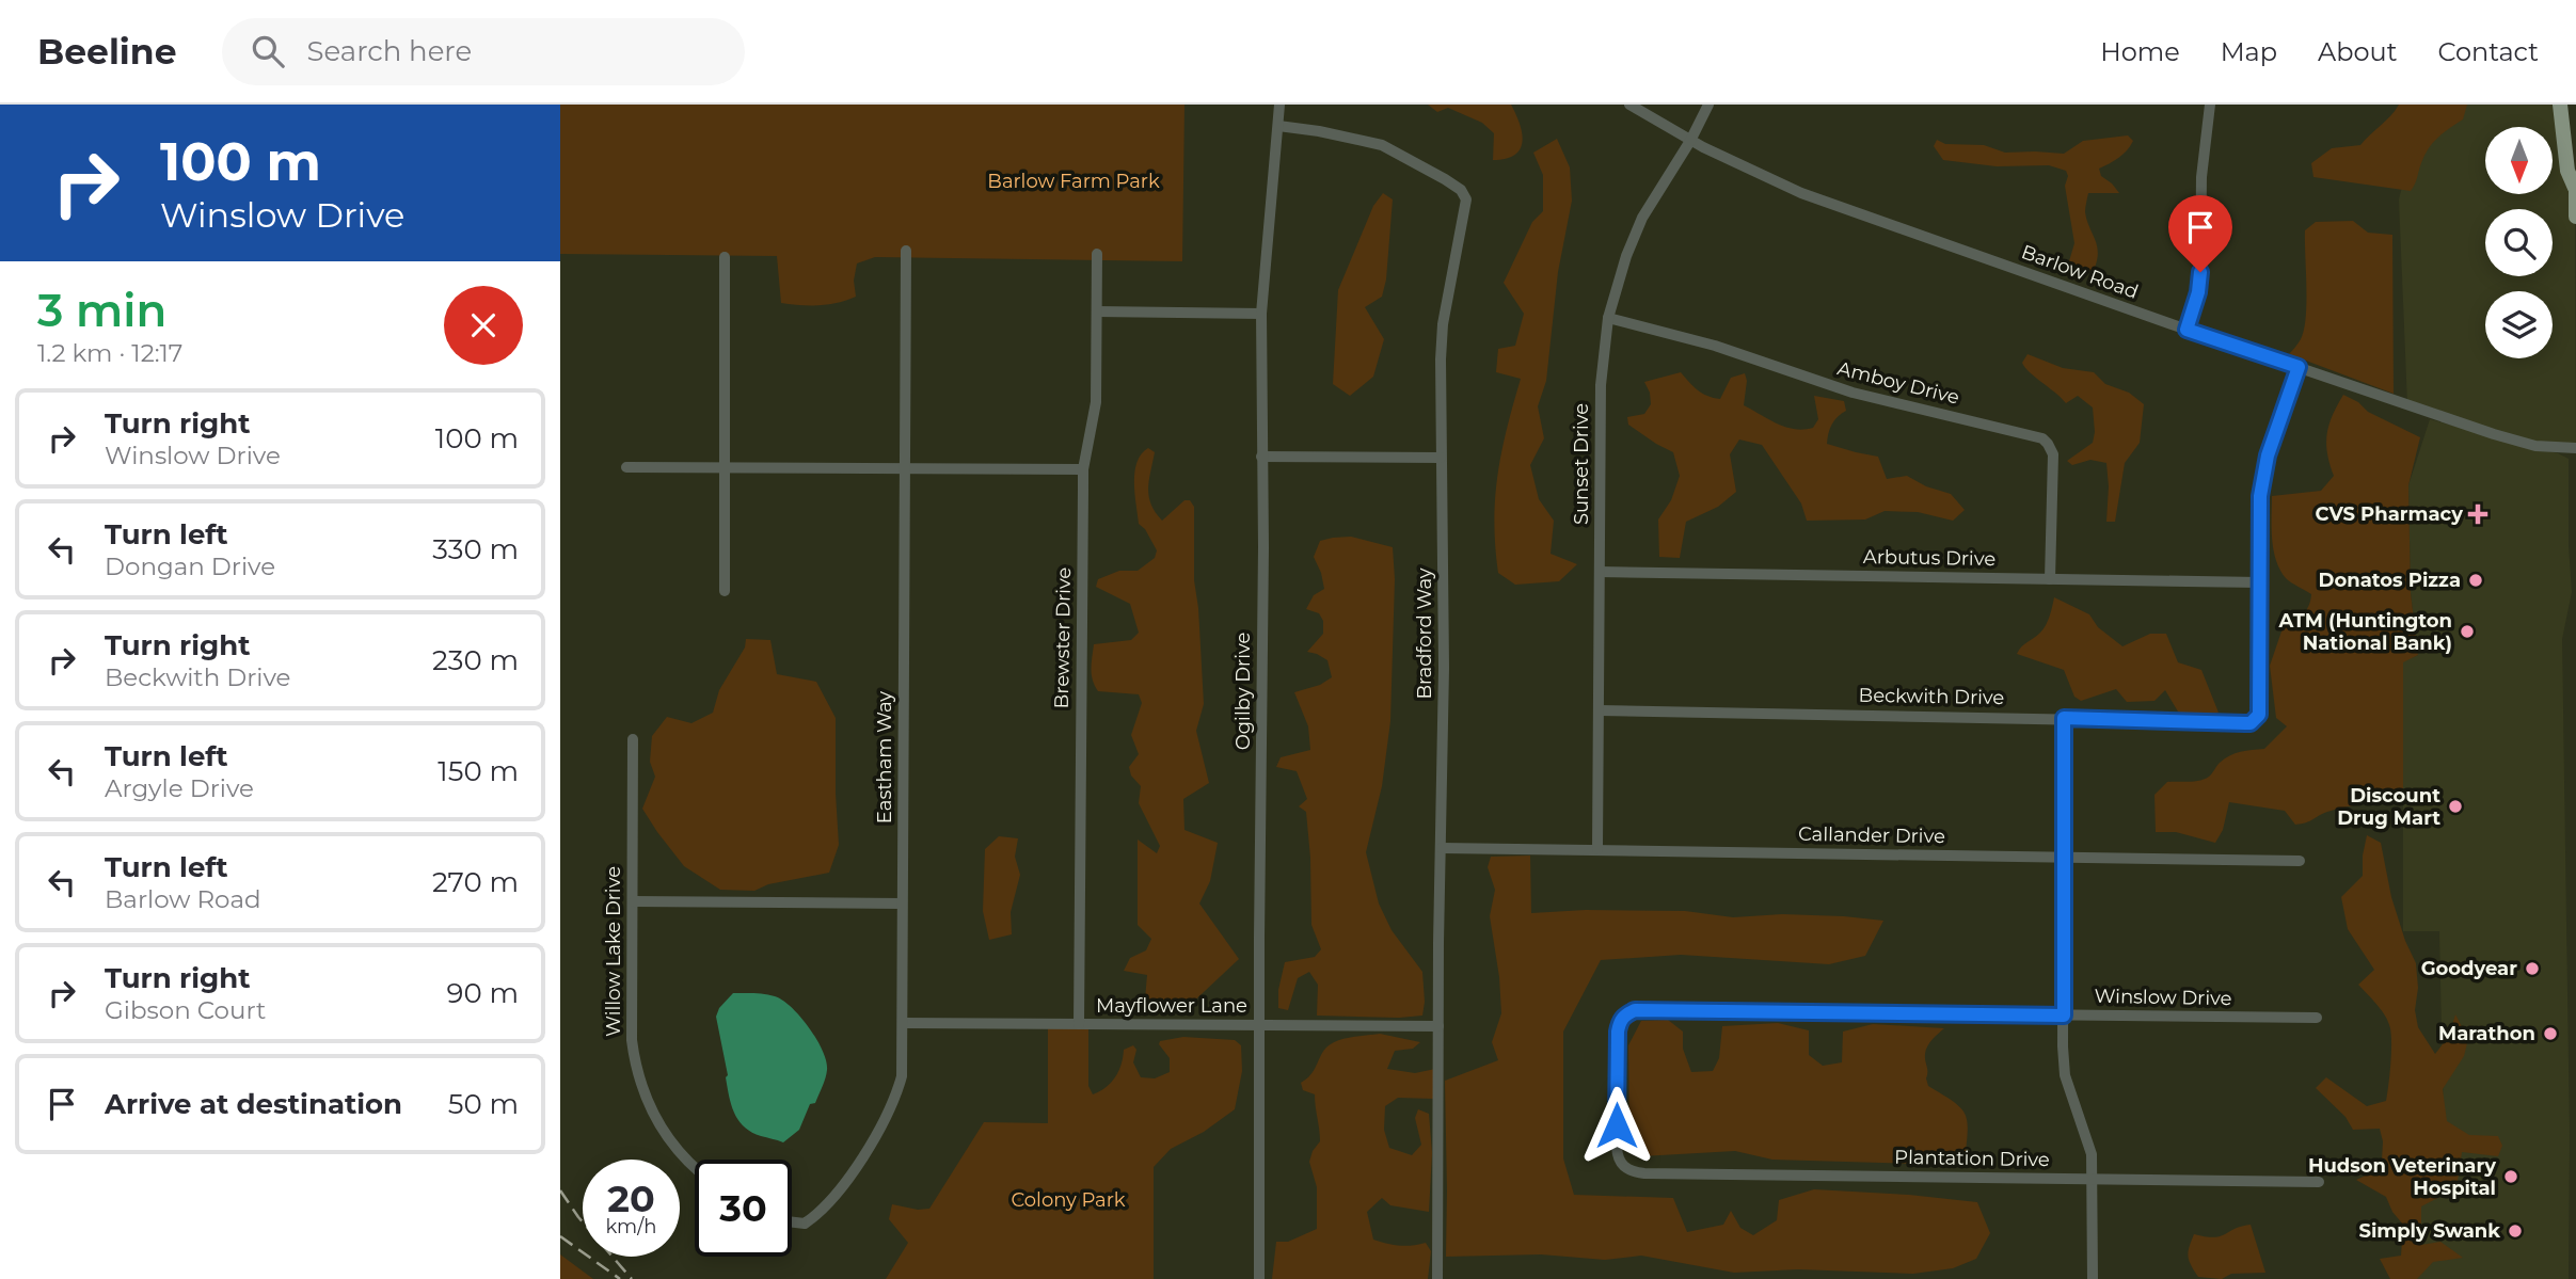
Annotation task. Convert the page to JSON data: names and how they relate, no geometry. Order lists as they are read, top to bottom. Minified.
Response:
{"streets":{"street":["Barlow Road","Amboy Drive","Sunset Drive","Arbutus Drive","Bradford Way","Brewster Drive","Ogilby Drive","Beckwith Drive","Eastham Way","Callander Drive","Willow Lake Drive","Winslow Drive","Mayflower Lane","Plantation Drive"]},"crossings":[["Barlow Road","Sunset Drive"],["Amboy Drive","Sunset Drive"],["Amboy Drive","Arbutus Drive"],["Sunset Drive","Arbutus Drive"],["Sunset Drive","Beckwith Drive"],["Sunset Drive","Callander Drive"],["Arbutus Drive","Beckwith Drive"],["Bradford Way","Ogilby Drive"],["Bradford Way","Callander Drive"],["Bradford Way","Mayflower Lane"],["Brewster Drive","Mayflower Lane"],["Ogilby Drive","Mayflower Lane"],["Eastham Way","Mayflower Lane"],["Winslow Drive","Plantation Drive"]],"parks":["Barlow Farm Park","Colony Park"],"places":{"health":["CVS Pharmacy"],"other":["Donatos Pizza","ATM (Huntington National Bank)","Discount Drug Mart","Goodyear","Marathon","Hudson Veterinary Hospital","Simply Swank"]},"north":"bottom","page":{"header":"Beeline","search":"Search here","nav":["Home","Map","About","Contact"],"turn":["100 m","Winslow Drive"],"heading":["3 min","1.2 km · 12:17"],"list":[{"name":"Turn right","note":"Winslow Drive","value":"100 m"},{"name":"Turn left","note":"Dongan Drive","value":"330 m"},{"name":"Turn right","note":"Beckwith Drive","value":"230 m"},{"name":"Turn left","note":"Argyle Drive","value":"150 m"},{"name":"Turn left","note":"Barlow Road","value":"270 m"},{"name":"Turn right","note":"Gibson Court","value":"90 m"},{"name":"Arrive at destination","value":"50 m"}],"speed":"20 km/h","limit":"30"}}
